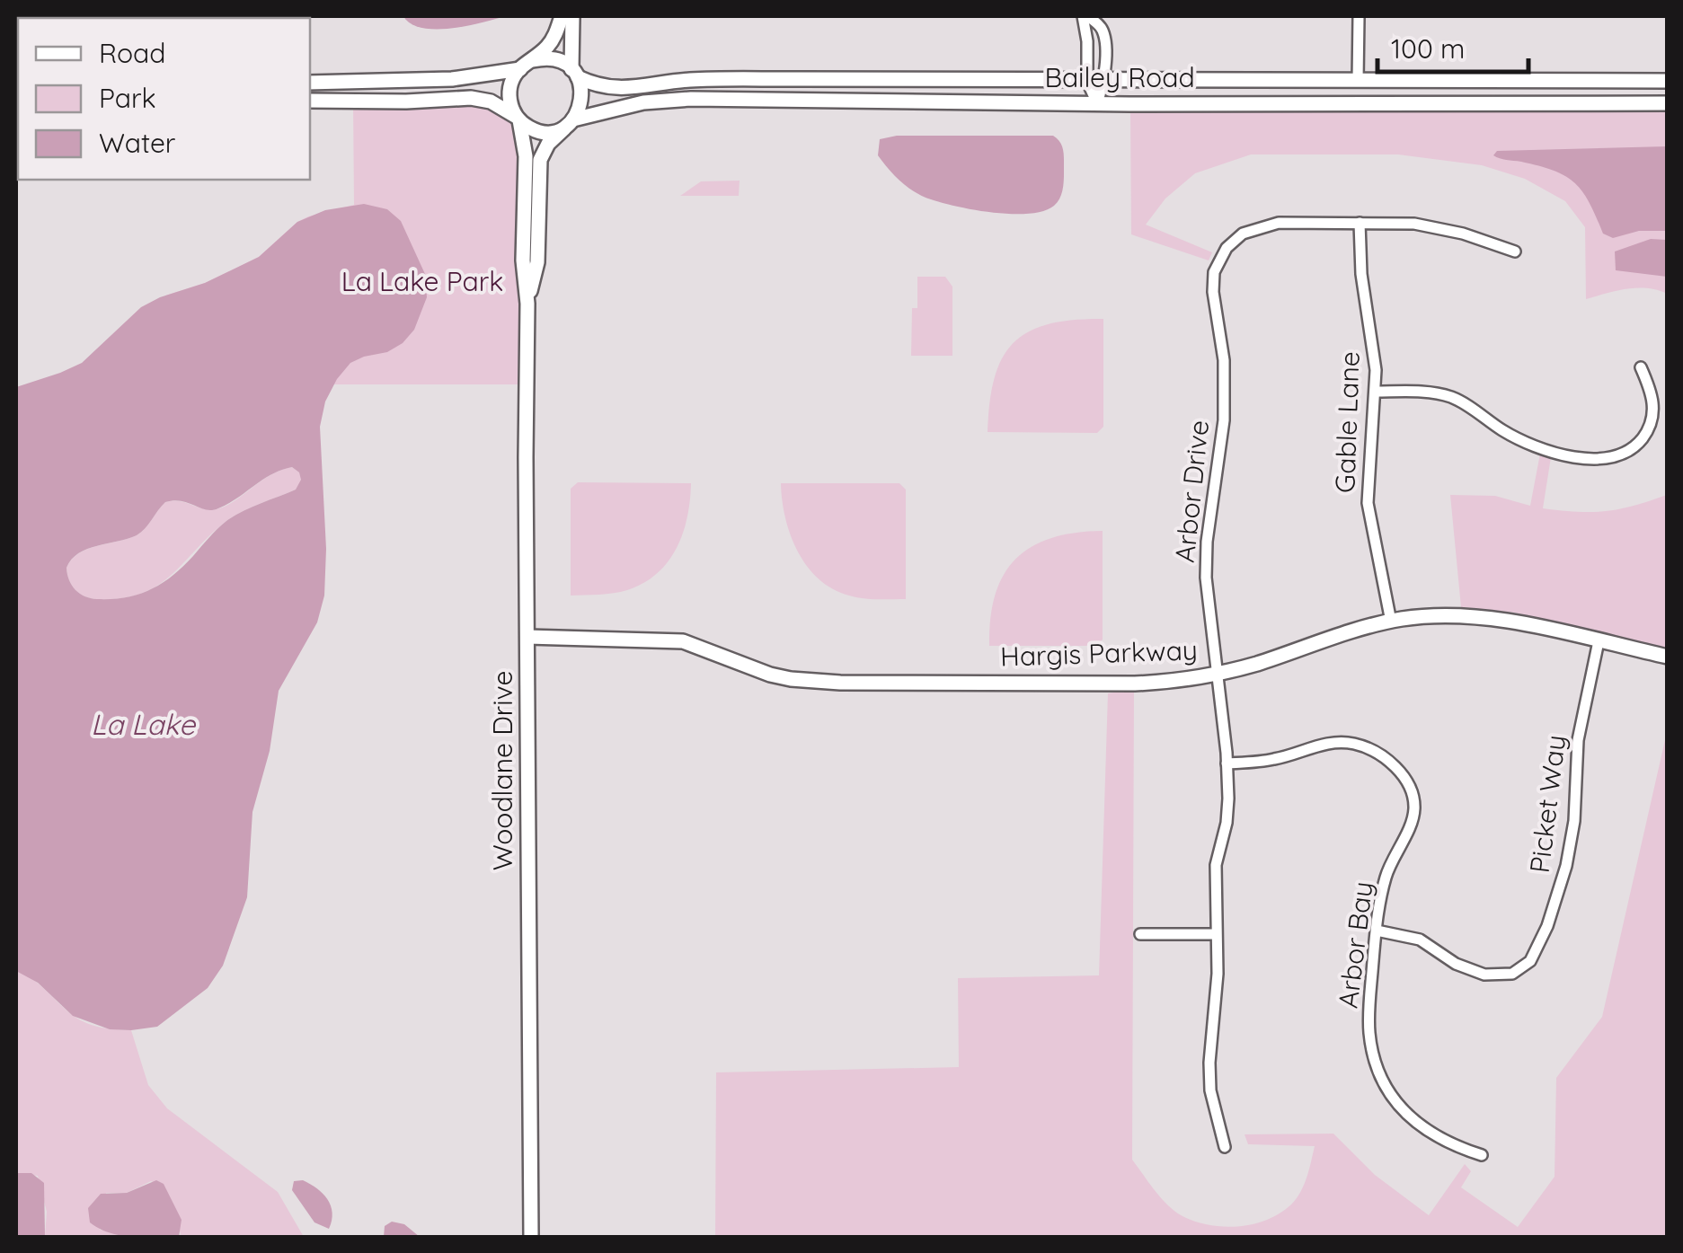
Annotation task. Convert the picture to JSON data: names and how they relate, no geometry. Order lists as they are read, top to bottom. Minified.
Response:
{"streets":{"main road":["Bailey Road","Hargis Parkway","Woodlane Drive"],"street":["Gable Lane","Arbor Drive","Picket Way","Arbor Bay"]},"crossings":[["Bailey Road","Woodlane Drive"],["Gable Lane","Arbor Drive"],["Gable Lane","Hargis Parkway"],["Arbor Drive","Hargis Parkway"],["Arbor Drive","Arbor Bay"],["Hargis Parkway","Woodlane Drive"],["Hargis Parkway","Picket Way"],["Picket Way","Arbor Bay"]],"water":["La Lake"],"parks":["La Lake Park"],"legend":["Road","Park","Water"],"scale_bar":"100 m"}
